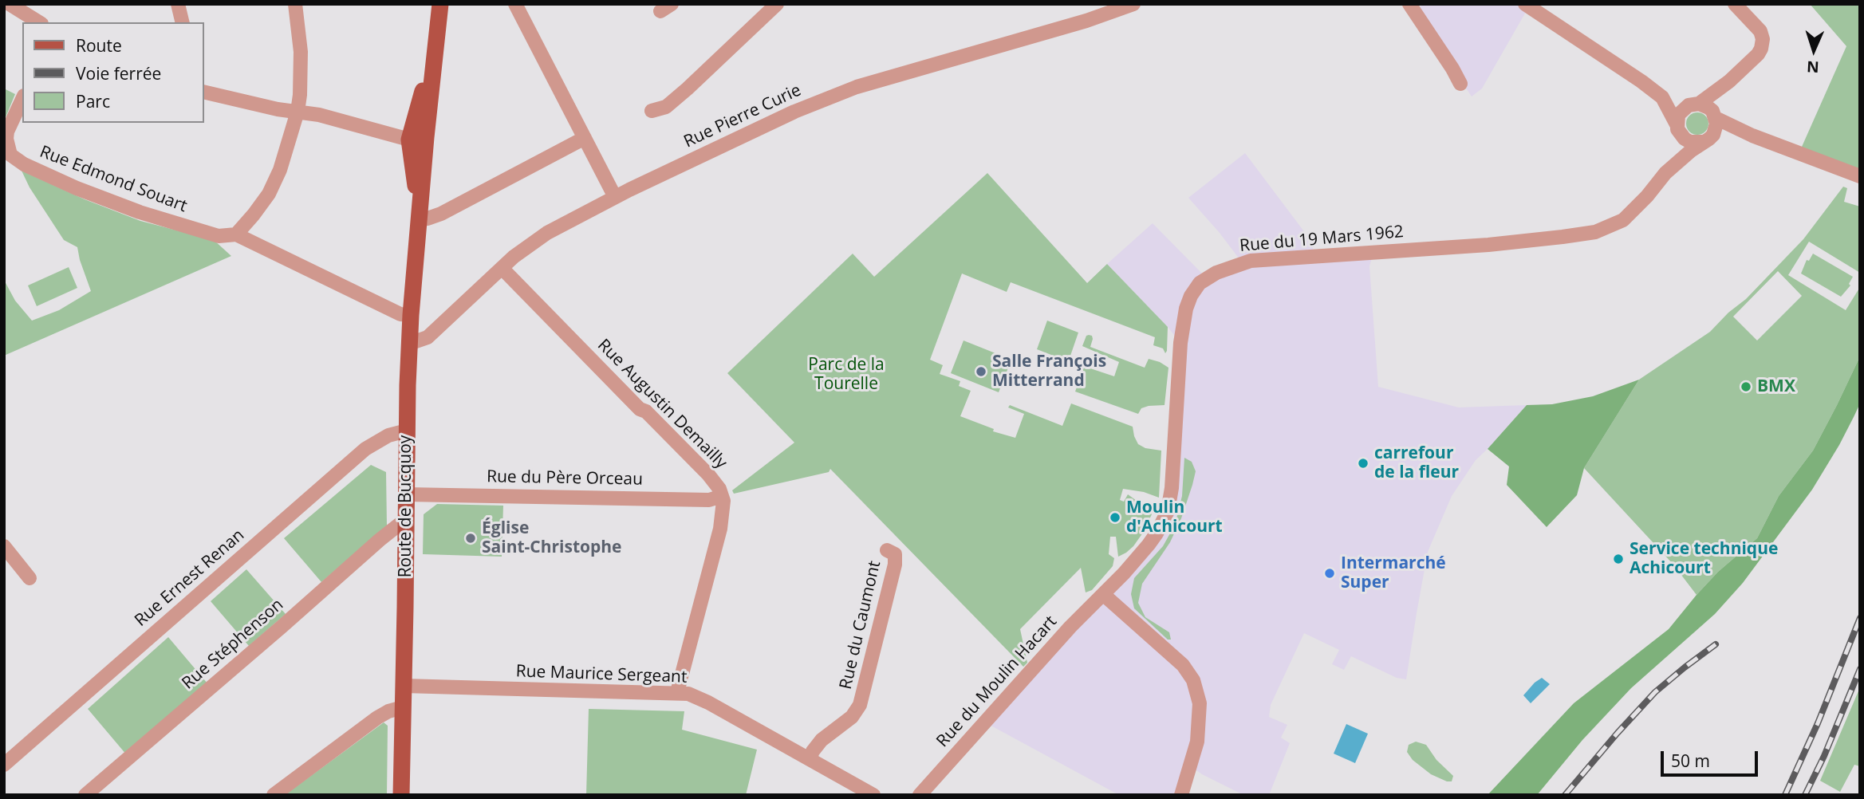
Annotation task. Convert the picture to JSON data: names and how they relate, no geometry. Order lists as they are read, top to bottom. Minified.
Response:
{"streets":{"main road":["Route de Bucquoy"],"street":["Rue Pierre Curie","Rue Edmond Souart","Rue du 19 Mars 1962","Rue Augustin Demailly","Rue du Père Orceau","Rue Ernest Renan","Rue du Caumont","Rue Stéphenson","Rue Maurice Sergeant","Rue du Moulin Hacart"]},"crossings":[["Rue Pierre Curie","Rue Augustin Demailly"],["Rue Pierre Curie","Route de Bucquoy"],["Rue Edmond Souart","Route de Bucquoy"],["Rue du 19 Mars 1962","Rue du Moulin Hacart"],["Rue Augustin Demailly","Rue du Père Orceau"],["Rue Augustin Demailly","Rue Maurice Sergeant"],["Rue du Père Orceau","Route de Bucquoy"],["Route de Bucquoy","Rue Ernest Renan"],["Route de Bucquoy","Rue Stéphenson"],["Route de Bucquoy","Rue Maurice Sergeant"],["Rue du Caumont","Rue Maurice Sergeant"]],"parks":["Parc de la Tourelle"],"places":["Salle François Mitterrand","BMX","carrefour de la fleur","Moulin d'Achicourt","Église Saint-Christophe","Service technique Achicourt","Intermarché Super"],"legend":["Route","Voie ferrée","Parc"],"scale_bar":"50 m","north":"bottom"}
